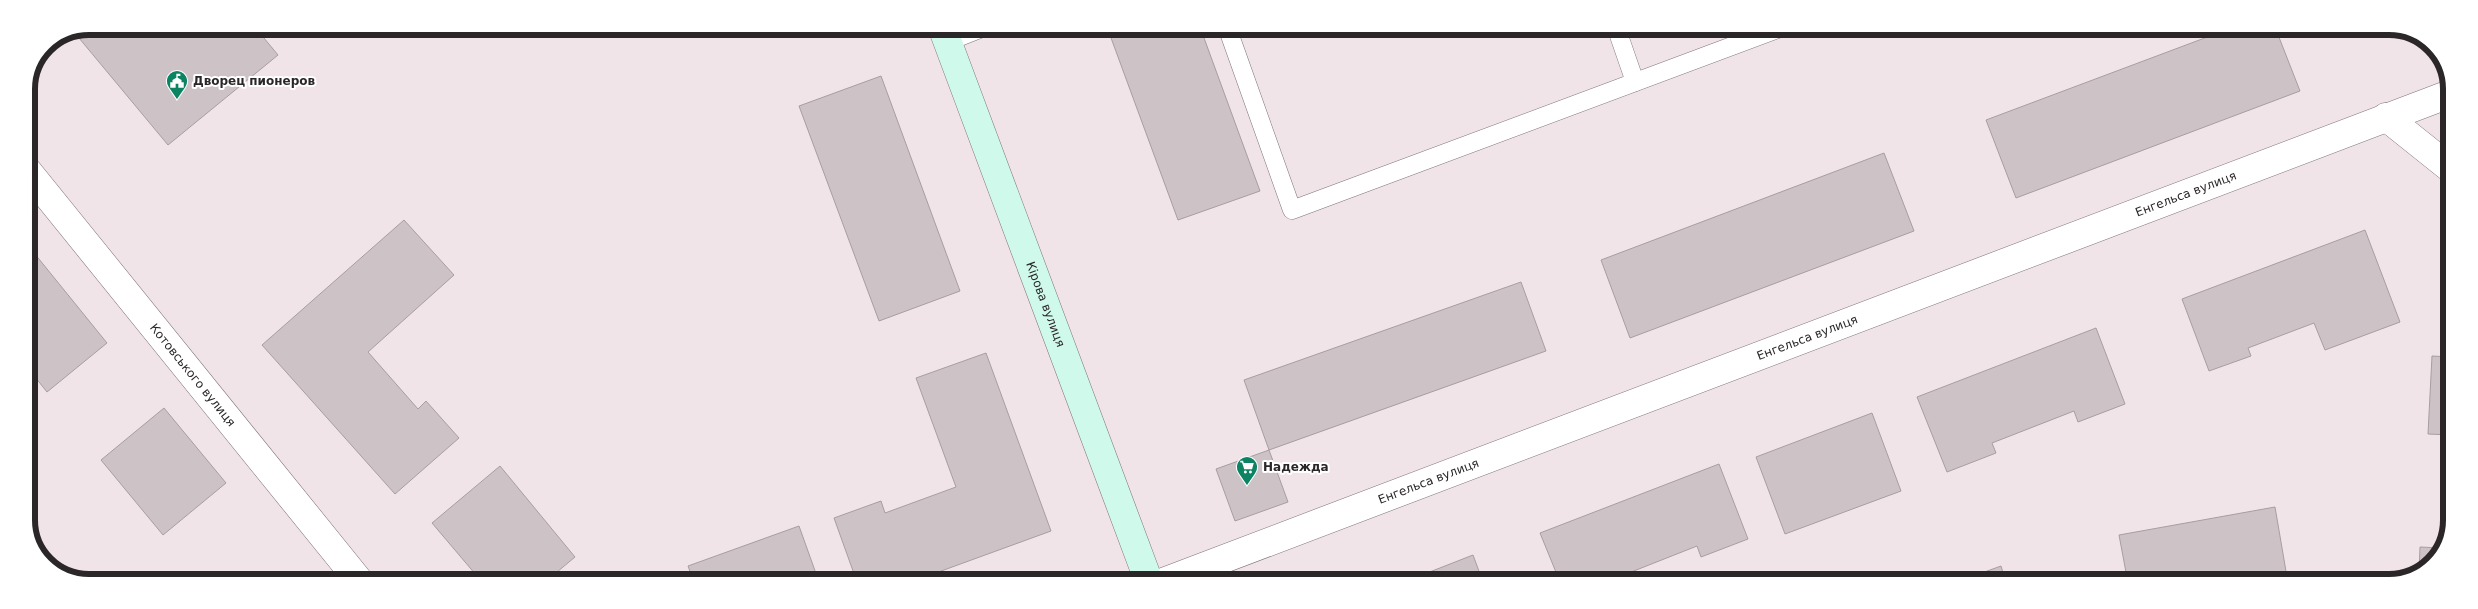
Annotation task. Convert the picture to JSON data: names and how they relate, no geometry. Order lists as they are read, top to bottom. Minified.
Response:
{"streets":{"street":["Енгельса вулиця","Кірова вулиця","Котовського вулиця"]},"places":{"public building":["Дворец пионеров"],"supermarket":["Надежда"]}}
